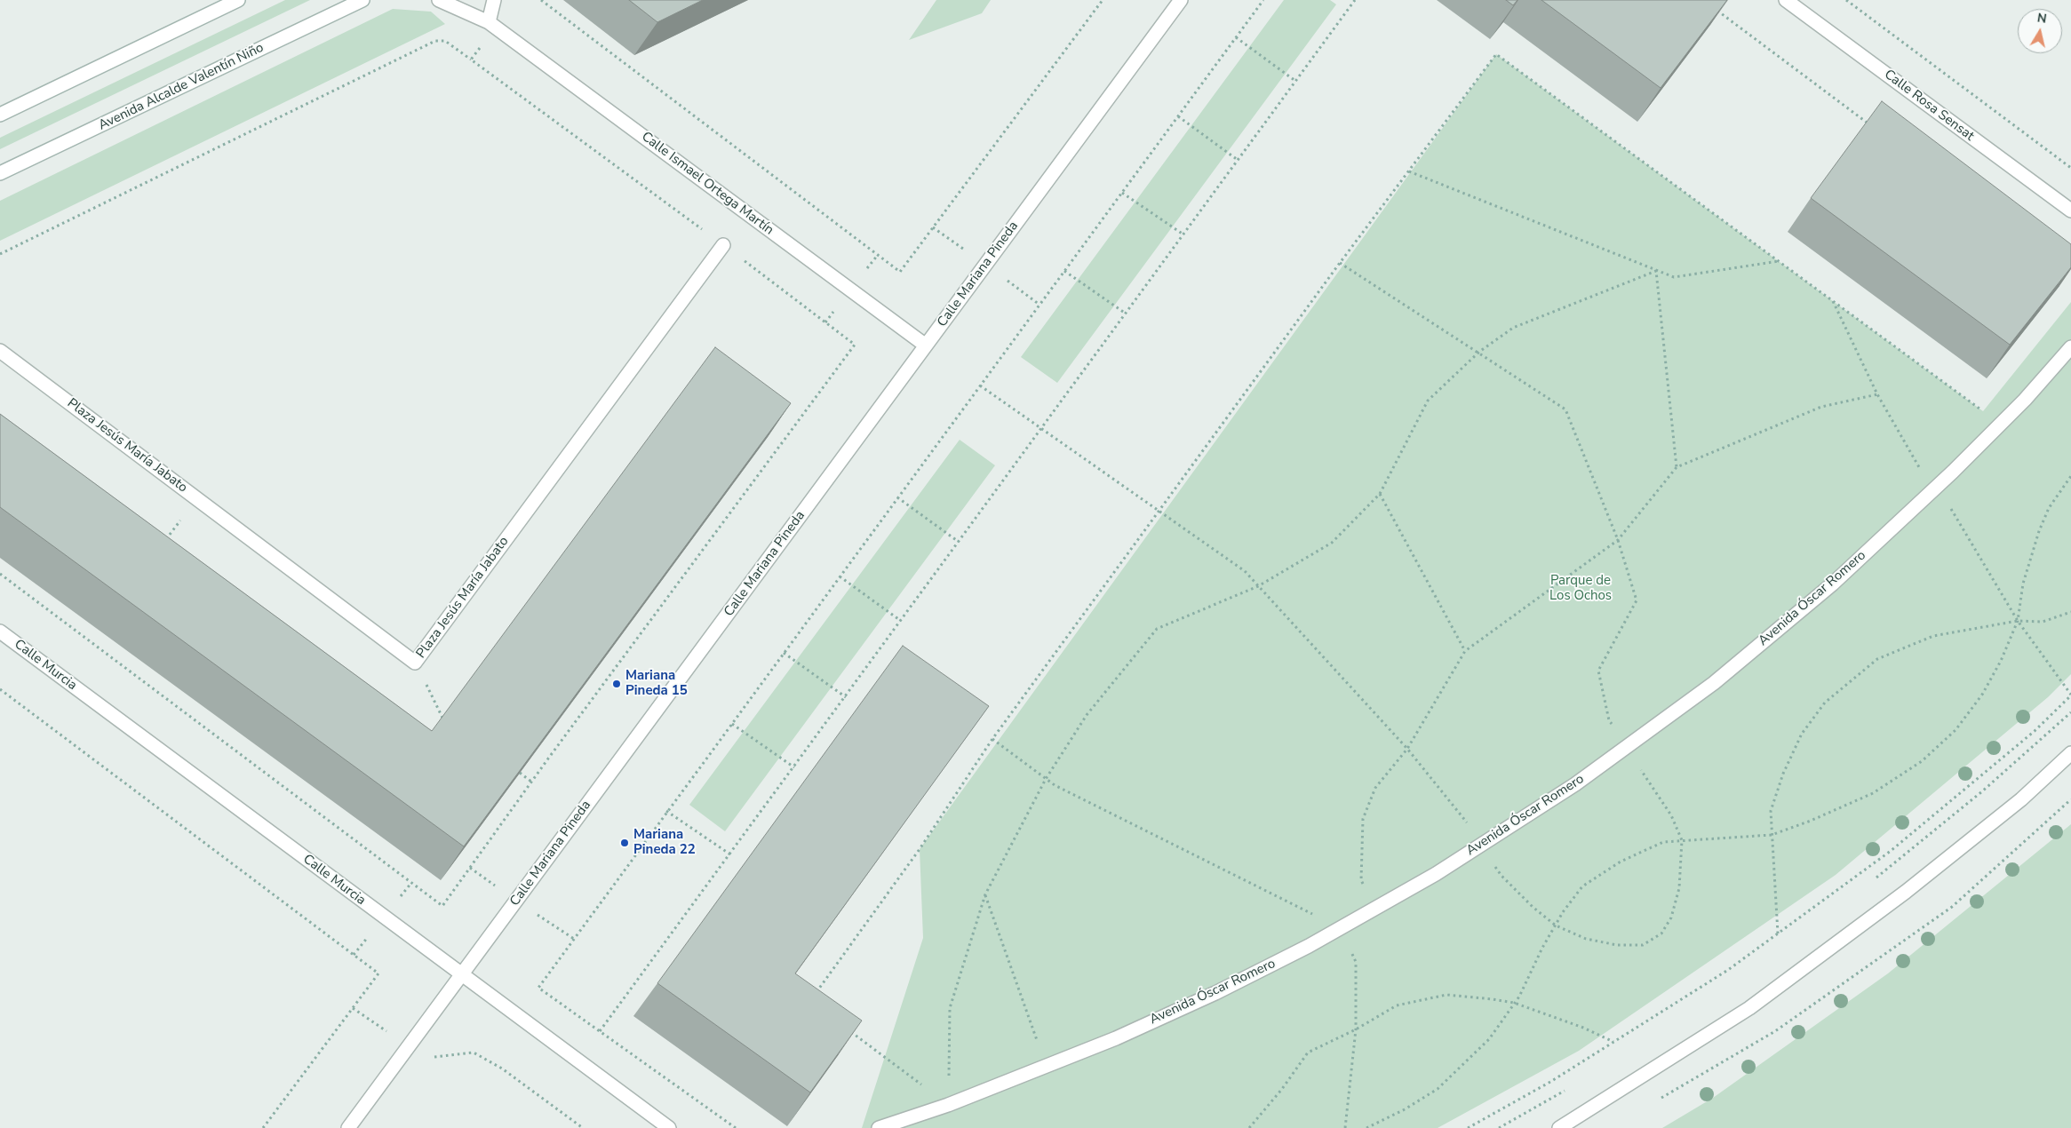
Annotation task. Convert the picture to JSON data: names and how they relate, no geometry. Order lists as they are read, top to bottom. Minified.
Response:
{"streets":{"street":["Avenida Alcalde Valentín Niño","Calle Rosa Sensat","Calle Ismael Ortega Martín","Calle Mariana Pineda","Plaza Jesús María Jabato","Avenida Óscar Romero","Calle Murcia"]},"crossings":[["Calle Ismael Ortega Martín","Calle Mariana Pineda"],["Calle Mariana Pineda","Calle Murcia"]],"parks":["Parque de Los Ochos"],"places":["Mariana Pineda 15","Mariana Pineda 22"],"north":"top"}
